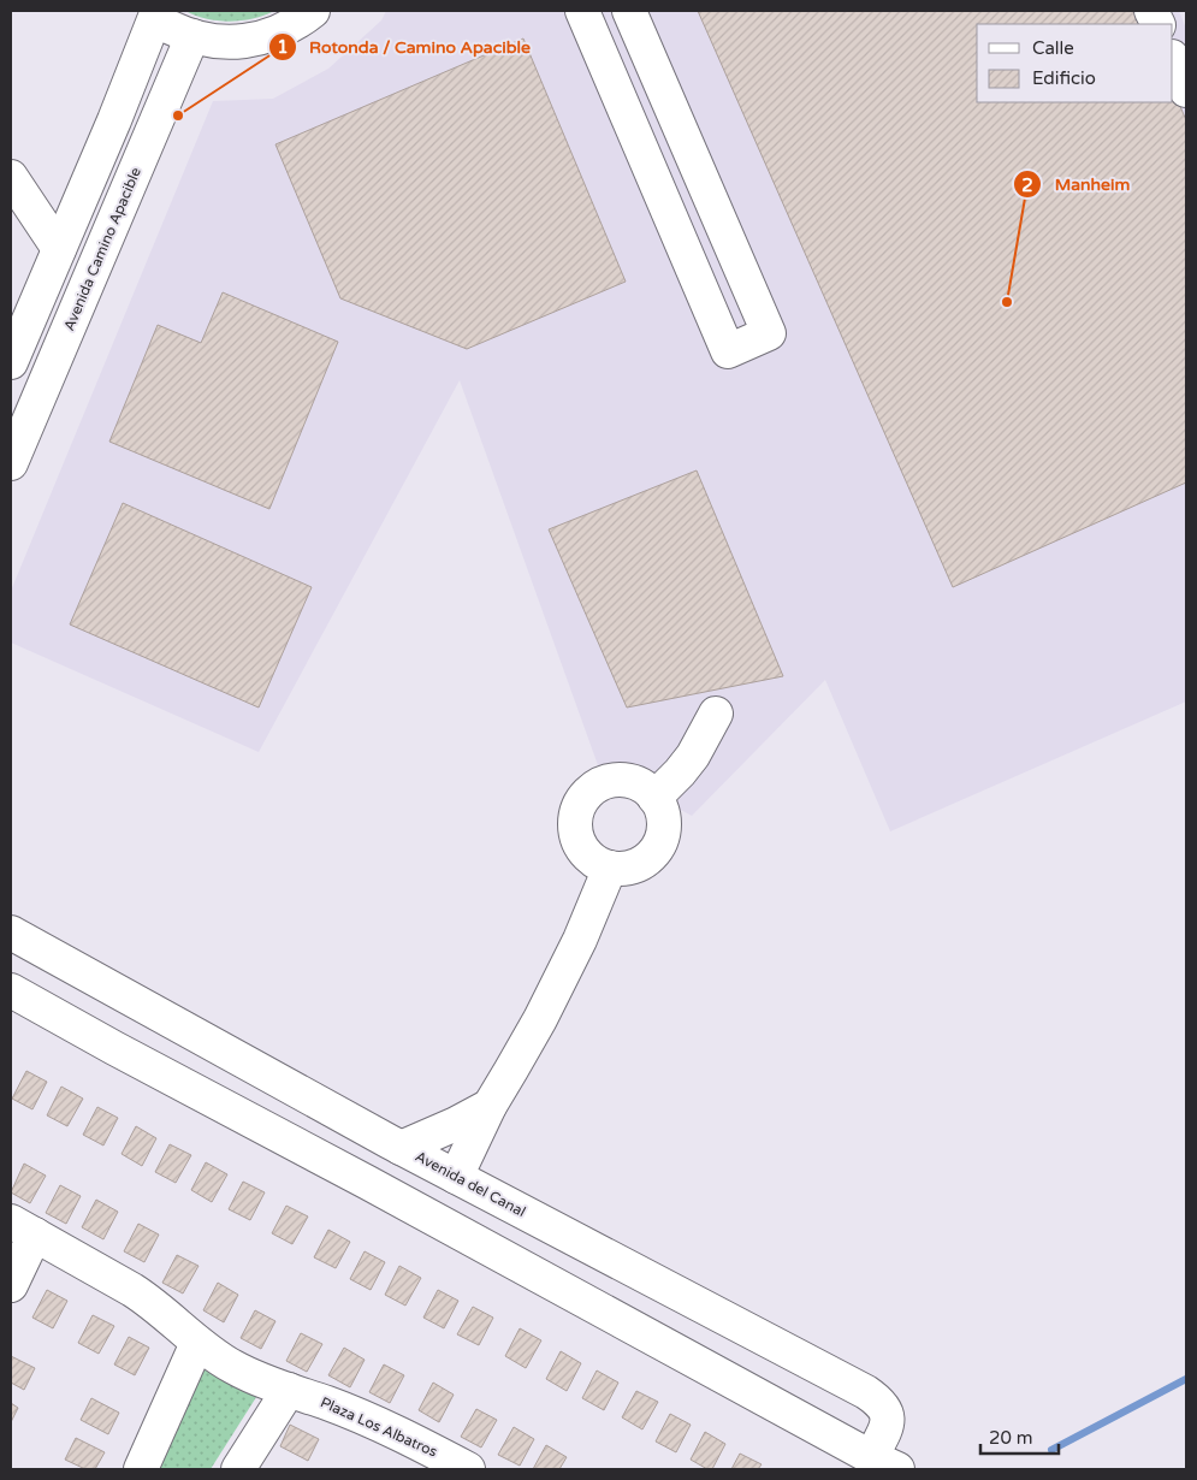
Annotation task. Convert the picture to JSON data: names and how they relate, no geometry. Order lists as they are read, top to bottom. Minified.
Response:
{"streets":{"street":["Avenida Camino Apacible","Avenida del Canal","Plaza Los Albatros"]},"places":["Rotonda / Camino Apacible","Manheim"],"legend":["Calle","Edificio"],"scale_bar":"20 m"}
